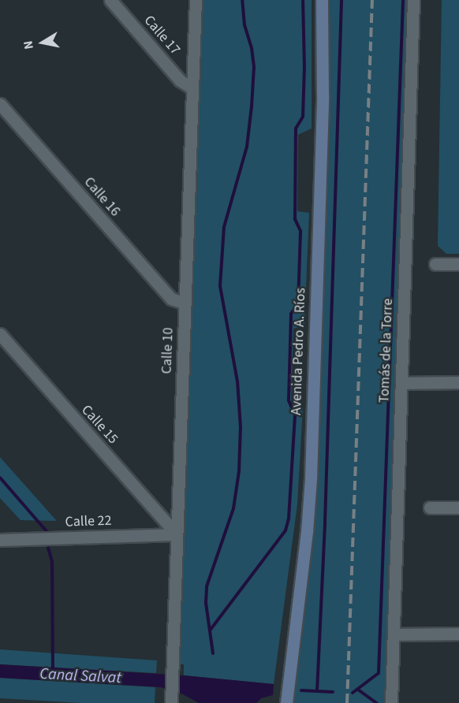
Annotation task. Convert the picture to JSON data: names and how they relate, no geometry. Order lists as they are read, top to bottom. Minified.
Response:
{"streets":{"main road":["Avenida Pedro A. Ríos"],"street":["Calle 17","Calle 16","Calle 10","Tomás de la Torre","Calle 15","Calle 22"]},"crossings":[["Calle 17","Calle 10"],["Calle 16","Calle 10"],["Calle 10","Calle 15"],["Calle 10","Calle 22"],["Calle 15","Calle 22"]],"water":["Canal Salvat"],"north":"left"}
